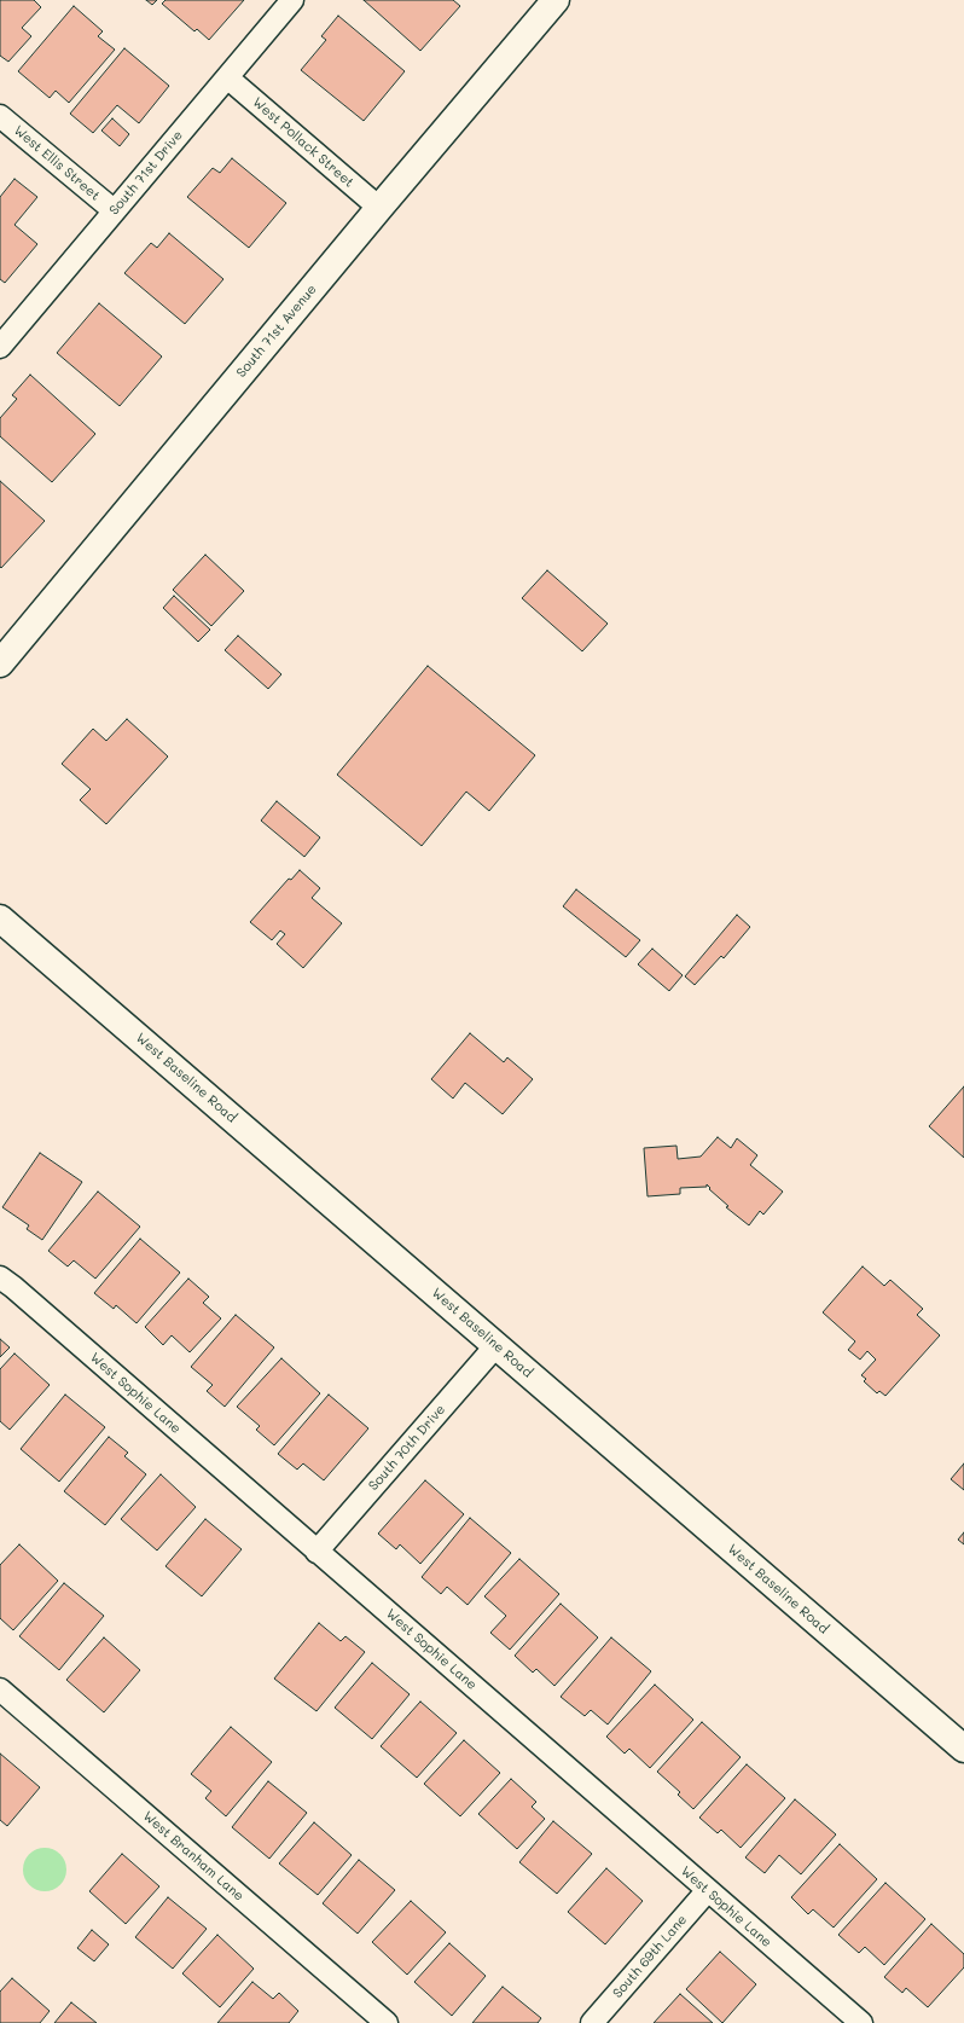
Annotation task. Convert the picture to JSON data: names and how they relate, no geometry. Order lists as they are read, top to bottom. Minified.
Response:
{"streets":{"main road":["South 71st Avenue","West Baseline Road"],"street":["West Pollack Street","West Ellis Street","South 71st Drive","West Sophie Lane","South 70th Drive","West Branham Lane","South 69th Lane"]},"crossings":[["West Pollack Street","South 71st Drive"],["West Pollack Street","South 71st Avenue"],["West Ellis Street","South 71st Drive"],["West Baseline Road","South 70th Drive"],["West Sophie Lane","South 70th Drive"],["West Sophie Lane","South 69th Lane"]]}
